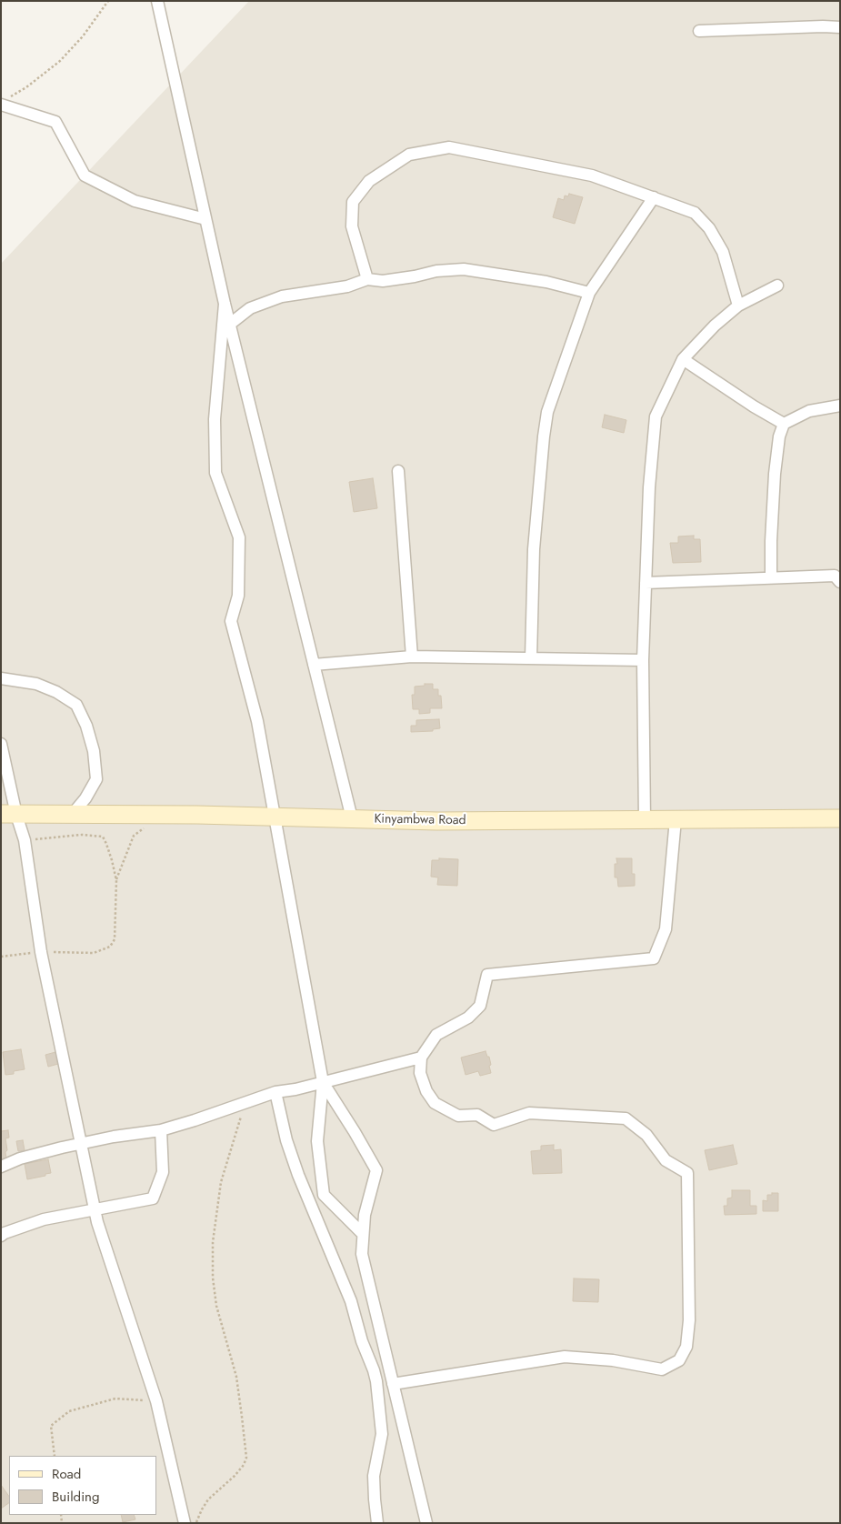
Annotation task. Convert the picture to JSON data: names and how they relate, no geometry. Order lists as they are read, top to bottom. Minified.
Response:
{"streets":{"street":["Kinyambwa Road"]},"legend":["Road","Building"]}
